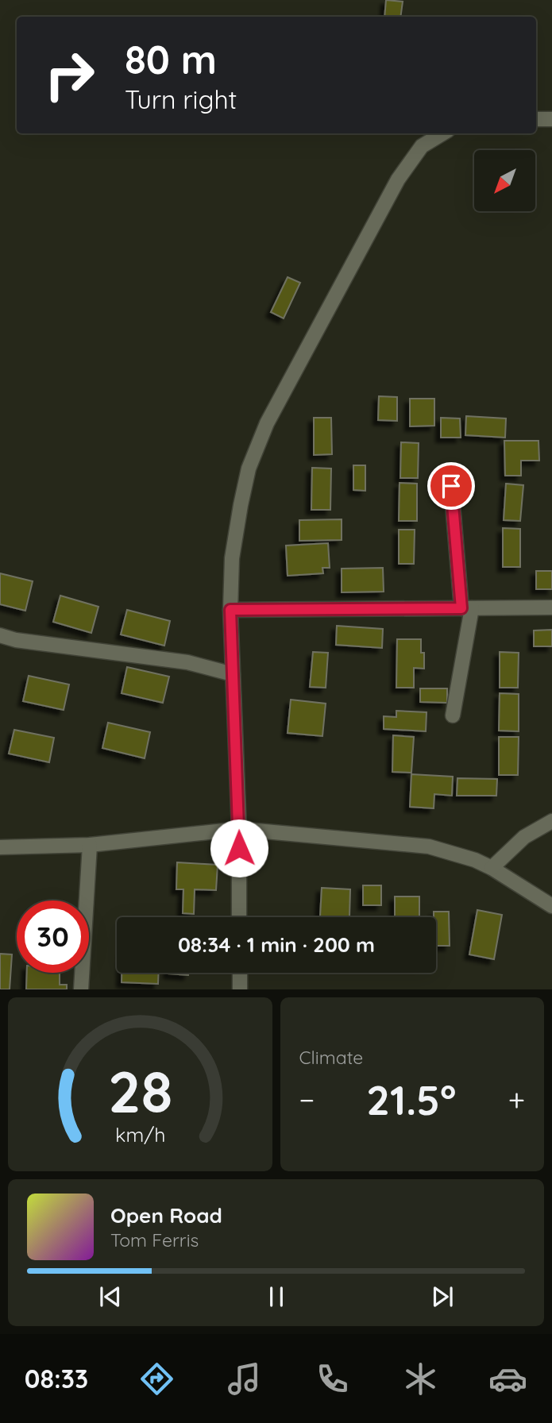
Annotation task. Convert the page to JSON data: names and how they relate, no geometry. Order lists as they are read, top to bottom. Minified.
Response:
{"north":"bottom left","page":{"turn":["80 m","Turn right"],"limit":"30","trip":"08:34 · 1 min · 200 m","tile":"Climate","heat":["−","21.5°","+"],"song":["Open Road","Tom Ferris"],"tabs":"08:33","gauge":["28","km/h"]}}
